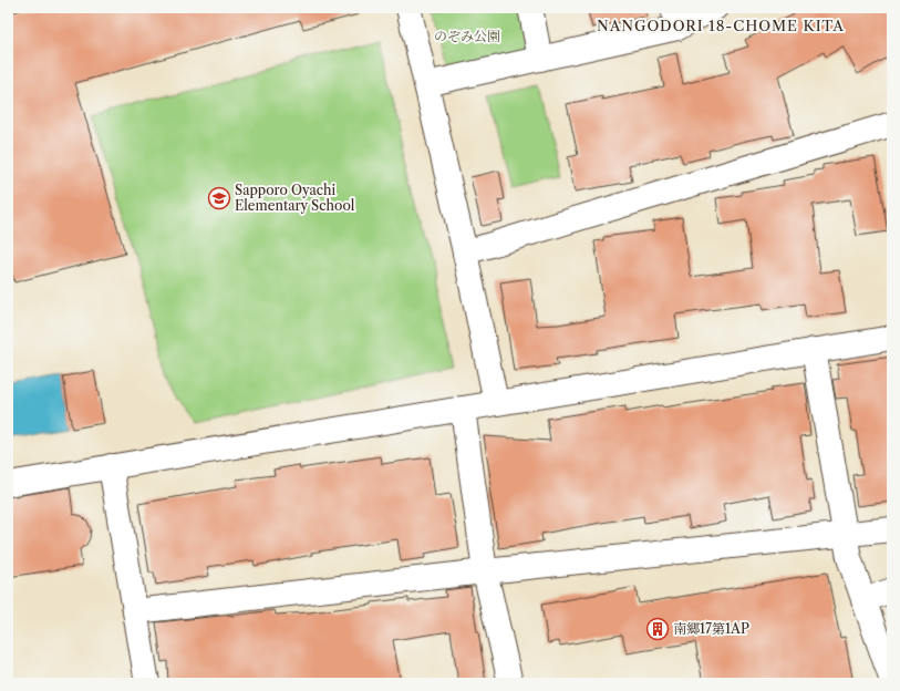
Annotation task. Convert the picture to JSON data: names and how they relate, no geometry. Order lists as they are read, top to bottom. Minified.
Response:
{"districts":["NANGODORI 18-CHOME KITA"],"parks":["のぞみ公園"],"places":{"school or university":["Sapporo Oyachi Elementary School"],"building":["南郷17第1AP"]}}
